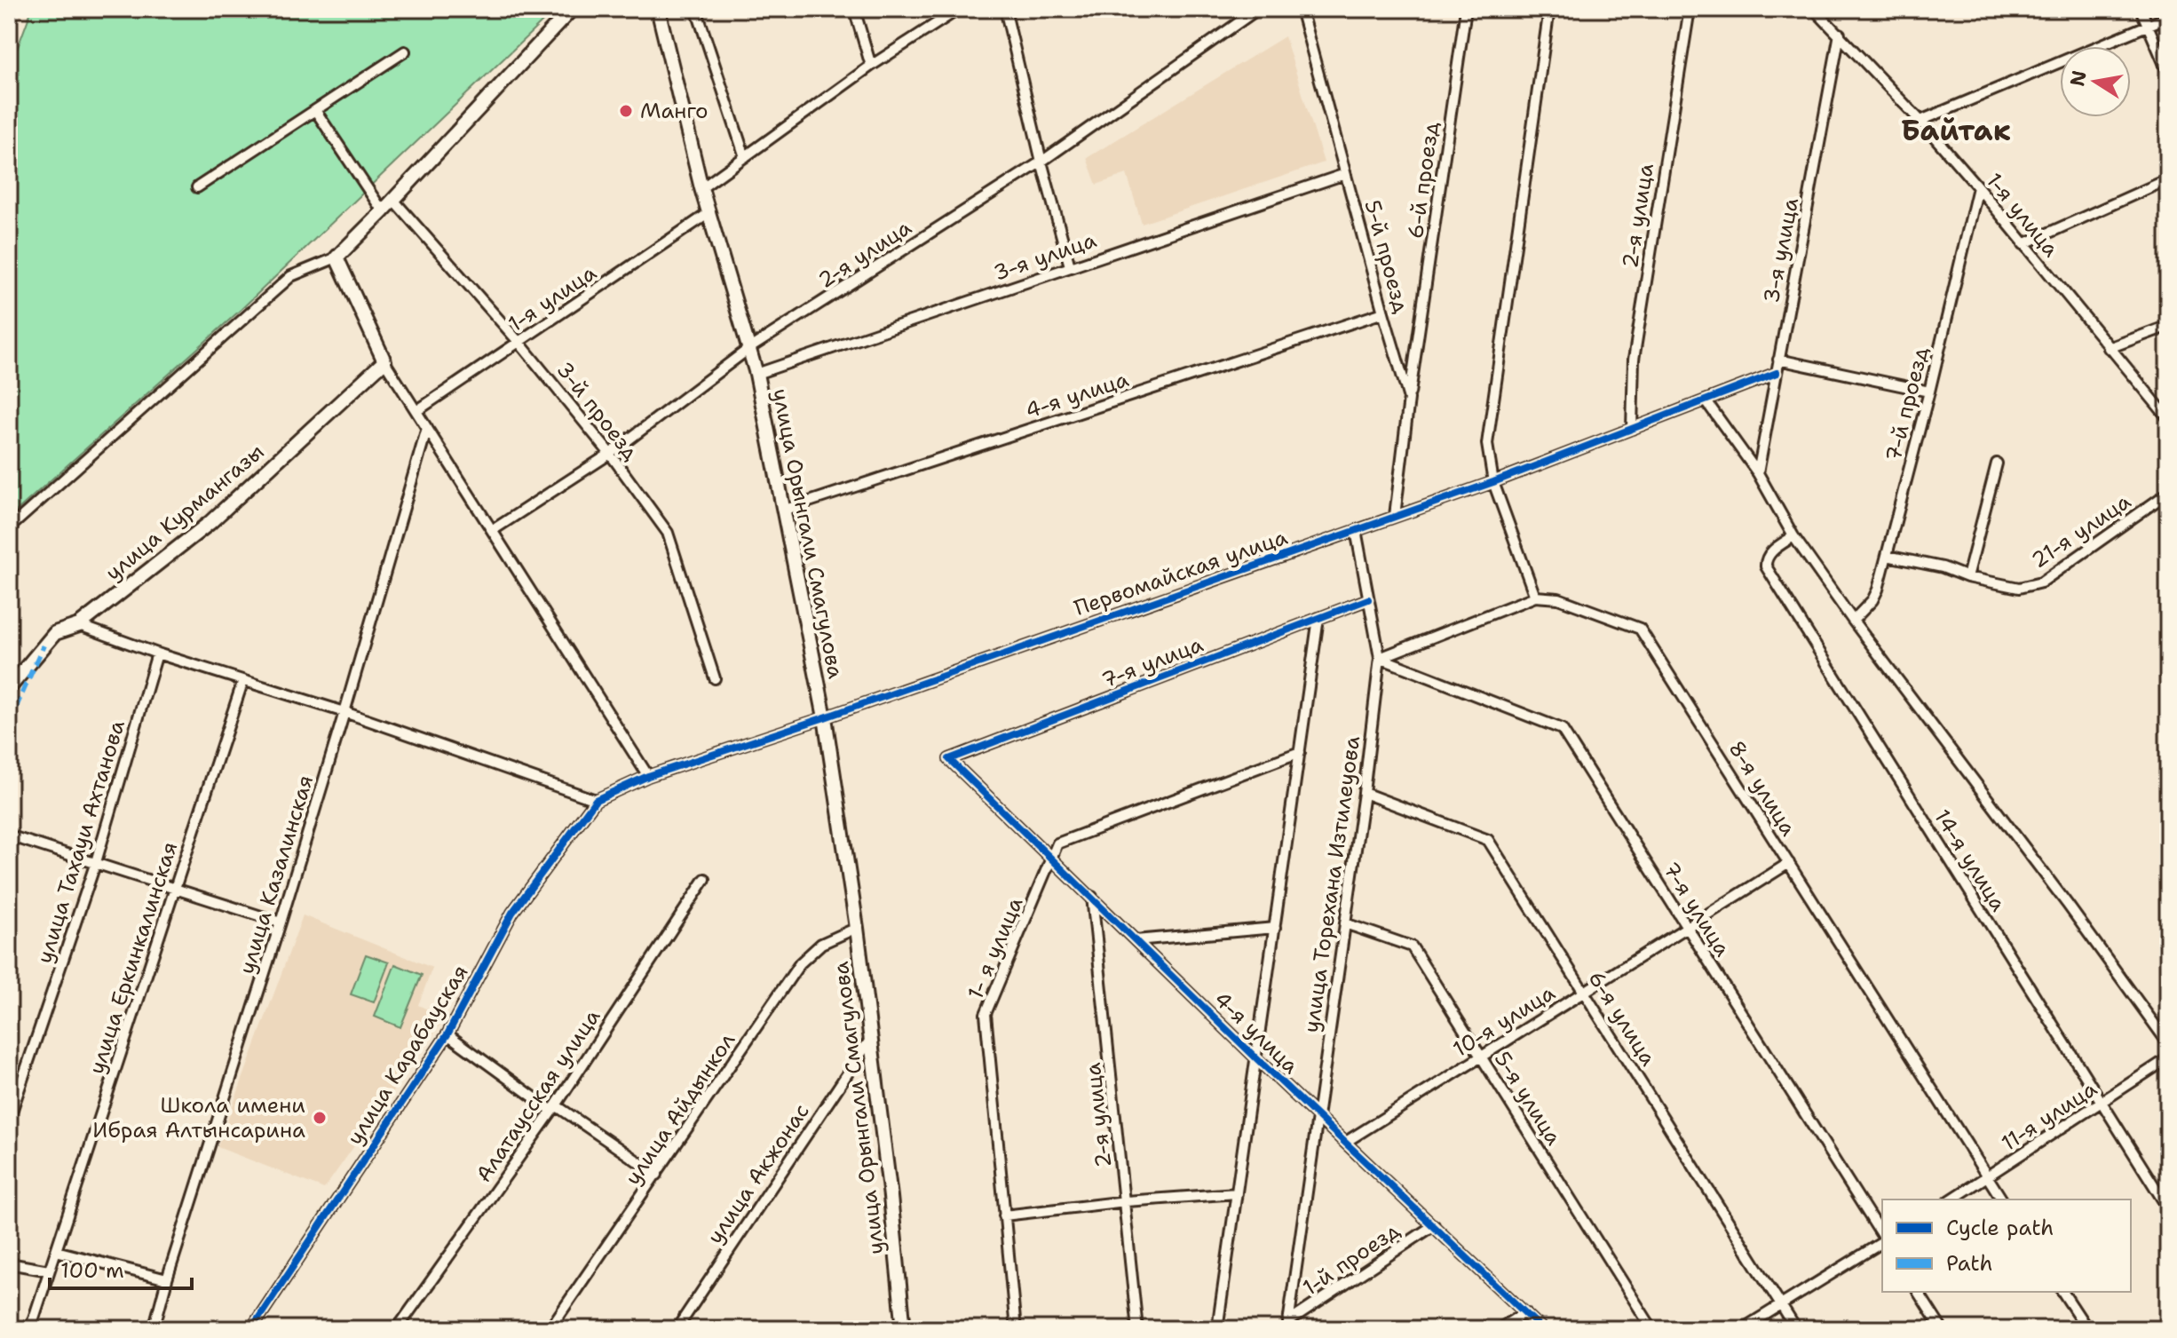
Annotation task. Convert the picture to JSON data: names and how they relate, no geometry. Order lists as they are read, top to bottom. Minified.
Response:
{"streets":{"main road":["улица Курмангазы","улица Орынгали Смагулова"],"street":["6-й проезд","1-я улица","2-я улица","3-я улица","5-й проезд","4-я улица","7-й проезд","3-й проезд","21-я улица","Первомайская улица","7-я улица","8-я улица","улица Тахауи Ахтанова","14-я улица","улица Казалинская","улица Торехана Изтилеуова","1- я улица","улица Еркинкалинская","6-я улица","10-я улица","улица Карабауская","Алатаусская улица","5-я улица","улица Айдынкол","11-я улица","улица Акжонас","1-й проезд"]},"crossings":[["6-й проезд","5-й проезд"],["1-я улица","3-я улица"],["1-я улица","7-й проезд"],["1-я улица","3-й проезд"],["1-я улица","улица Орынгали Смагулова"],["2-я улица","4-я улица"],["2-я улица","3-й проезд"],["2-я улица","улица Орынгали Смагулова"],["2-я улица","Первомайская улица"],["3-я улица","5-й проезд"],["3-я улица","улица Орынгали Смагулова"],["3-я улица","Первомайская улица"],["5-й проезд","4-я улица"],["5-й проезд","Первомайская улица"],["4-я улица","улица Орынгали Смагулова"],["4-я улица","7-я улица"],["4-я улица","улица Торехана Изтилеуова"],["4-я улица","1- я улица"],["4-я улица","10-я улица"],["4-я улица","1-й проезд"],["7-й проезд","21-я улица"],["улица Орынгали Смагулова","Первомайская улица"],["улица Орынгали Смагулова","улица Айдынкол"],["улица Орынгали Смагулова","улица Акжонас"],["Первомайская улица","улица Торехана Изтилеуова"],["Первомайская улица","улица Карабауская"],["7-я улица","улица Торехана Изтилеуова"],["7-я улица","10-я улица"],["8-я улица","10-я улица"],["8-я улица","11-я улица"],["14-я улица","11-я улица"],["улица Торехана Изтилеуова","6-я улица"],["улица Торехана Изтилеуова","5-я улица"],["улица Торехана Изтилеуова","1-й проезд"],["6-я улица","10-я улица"],["10-я улица","5-я улица"]],"districts":["Байтак"],"places":["Манго","Школа имени Ибрая Алтынсарина"],"legend":["Cycle path","Path"],"scale_bar":"100 m","north":"left"}
